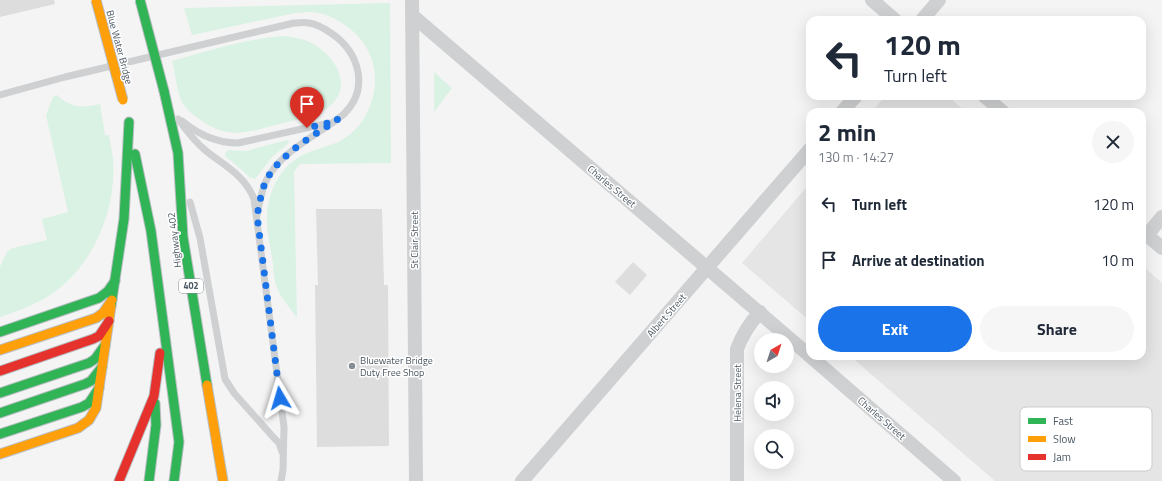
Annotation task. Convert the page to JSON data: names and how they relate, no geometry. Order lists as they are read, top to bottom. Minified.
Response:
{"streets":{"highway":["Blue Water Bridge","Highway 402","402"],"street":["Charles Street","St Clair Street","Albert Street","Helena Street"]},"crossings":[["Charles Street","St Clair Street"],["Charles Street","Albert Street"],["Charles Street","Helena Street"]],"places":["Bluewater Bridge Duty Free Shop"],"legend":["Fast","Slow","Jam"],"north":"top right","page":{"turn":["120 m","Turn left"],"heading":["2 min","130 m · 14:27"],"list":[{"name":"Turn left","value":"120 m"},{"name":"Arrive at destination","value":"10 m"}],"buttons":["Exit","Share"]}}
